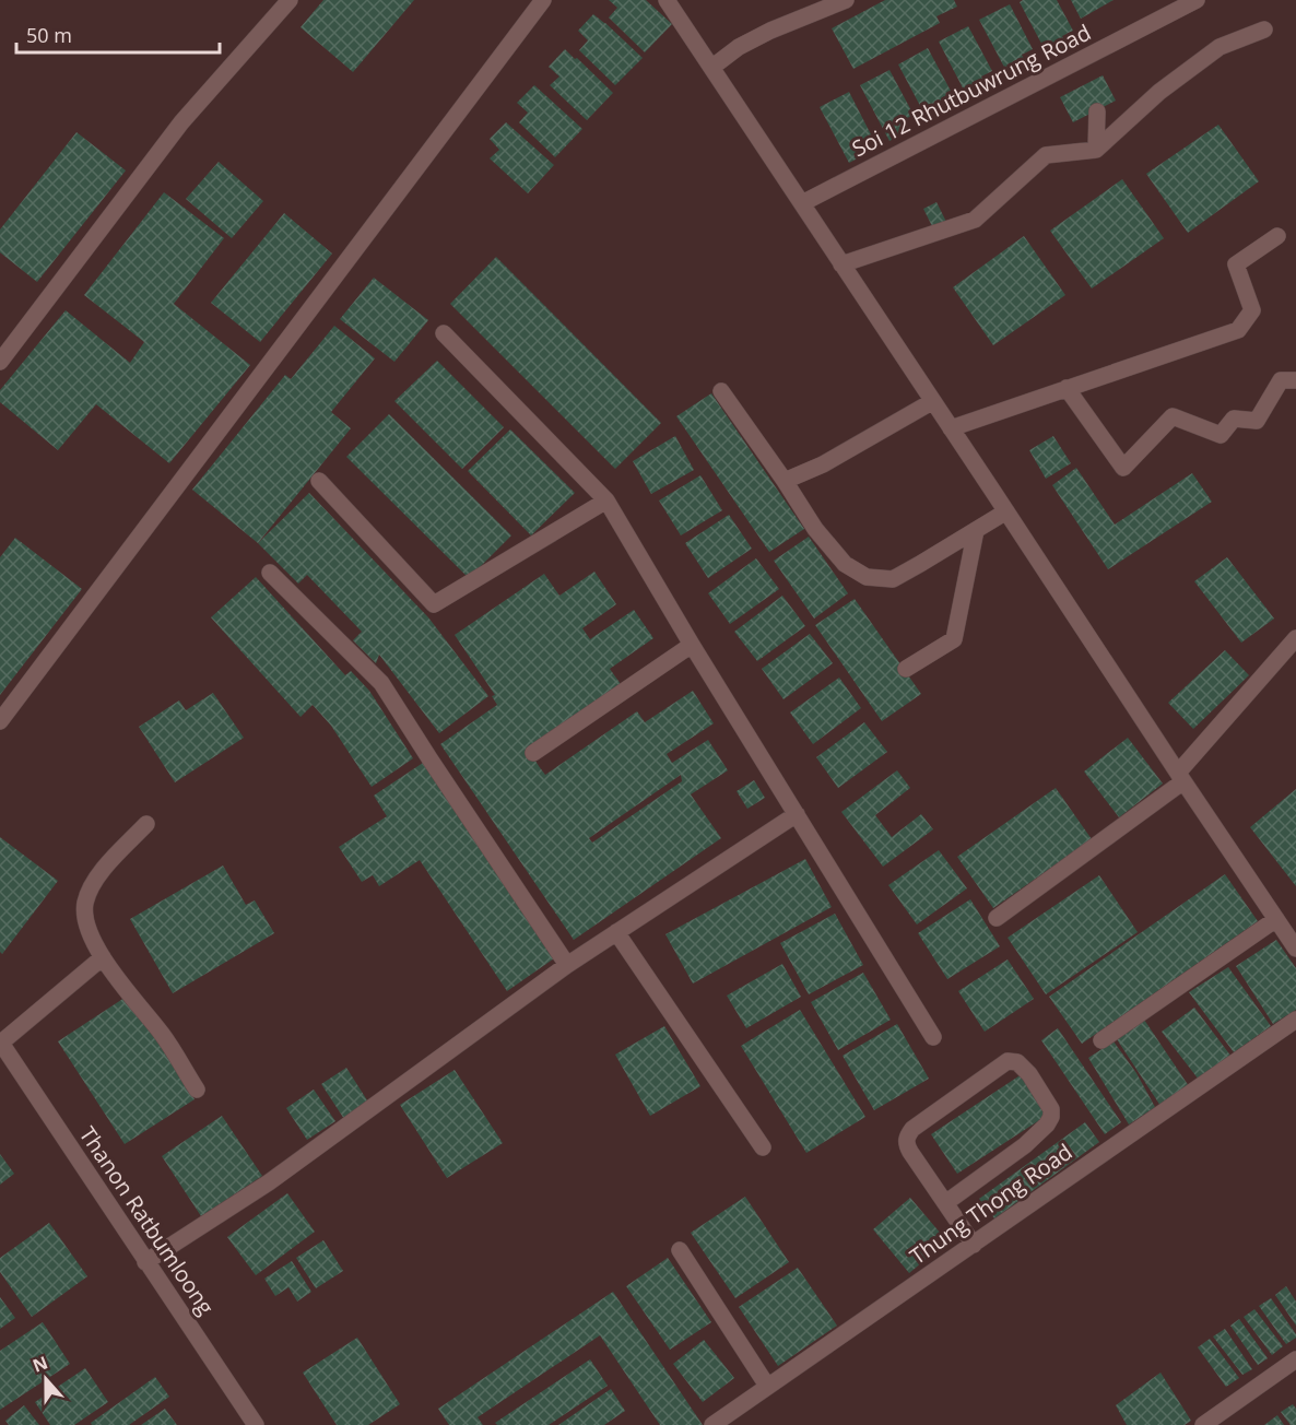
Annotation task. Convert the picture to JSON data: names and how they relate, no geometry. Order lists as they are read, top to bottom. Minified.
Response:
{"streets":{"street":["Soi 12 Rhutbuwrung Road","Thung Thong Road","Thanon Ratbumloong"]},"scale_bar":"50 m","north":"top"}
